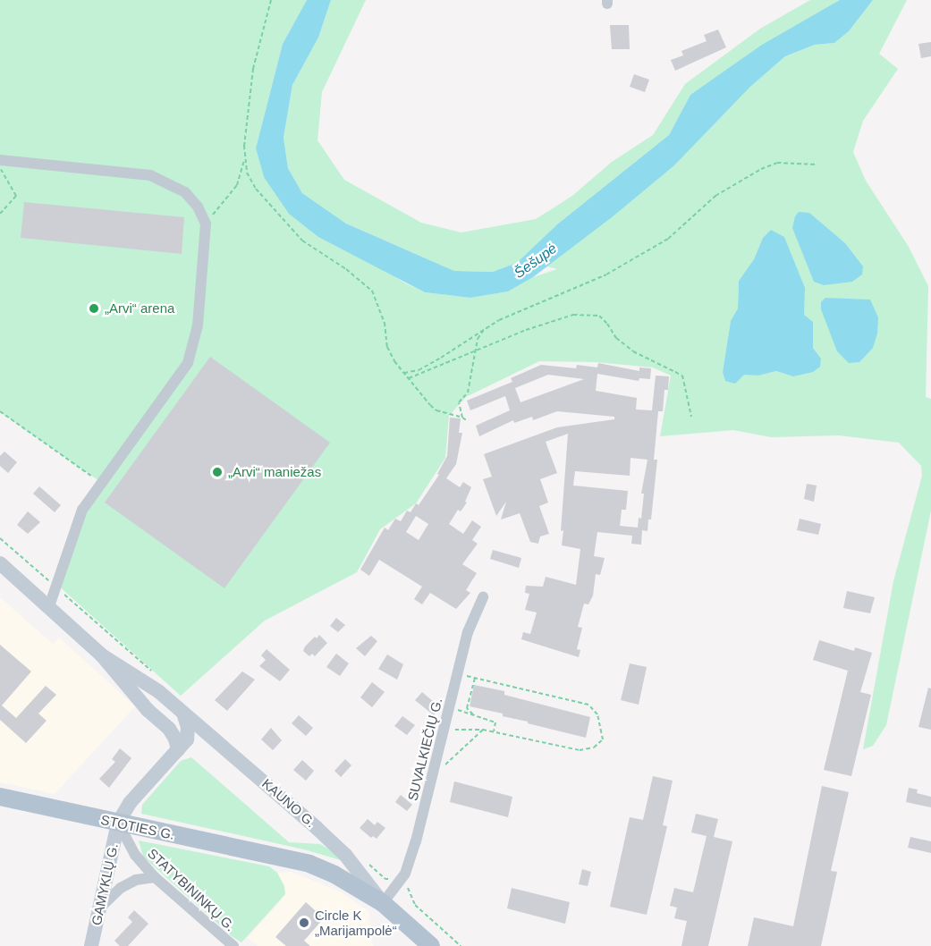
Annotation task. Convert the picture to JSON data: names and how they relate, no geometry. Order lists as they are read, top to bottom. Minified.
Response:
{"streets":{"main road":["KAUNO G.","STOTIES G.","GAMYKLŲ G."],"street":["SUVALKIEČIŲ G.","STATYBININKŲ G."]},"crossings":[["SUVALKIEČIŲ G.","KAUNO G."],["KAUNO G.","STOTIES G."],["STOTIES G.","GAMYKLŲ G."],["STOTIES G.","STATYBININKŲ G."],["GAMYKLŲ G.","STATYBININKŲ G."]],"water":["Šešupė"],"places":["„Arvi“ arena","„Arvi“ maniežas","Circle K „Marijampolė“"]}
